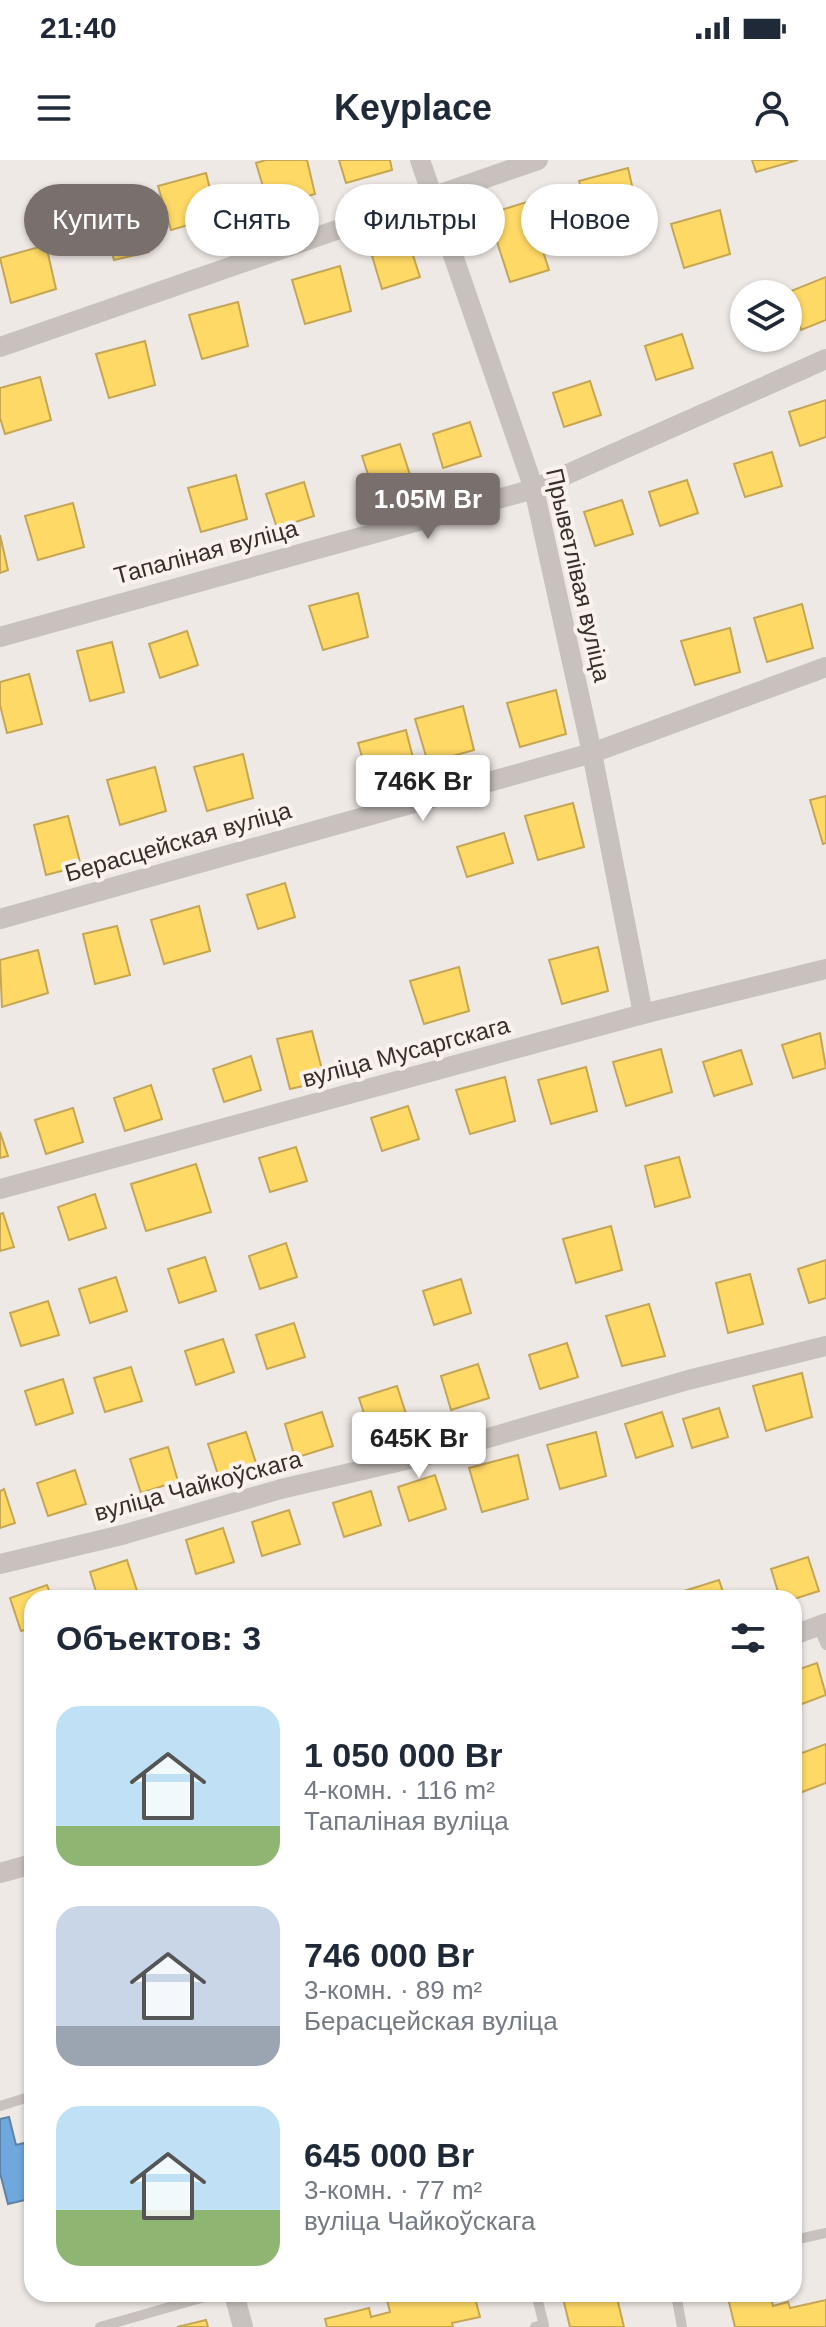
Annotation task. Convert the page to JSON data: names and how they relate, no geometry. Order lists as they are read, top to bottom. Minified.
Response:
{"streets":{"street":["Тапаліная вуліца","Прыветлівая вуліца","Берасцейская вуліца","вуліца Мусаргскага","вуліца Чайкоўскага"]},"crossings":[["Тапаліная вуліца","Прыветлівая вуліца"],["Прыветлівая вуліца","Берасцейская вуліца"],["Прыветлівая вуліца","вуліца Мусаргскага"]],"page":{"status":"21:40","header":"Keyplace","chip":["Купить","Снять","Фильтры","Новое"],"price":["1.05M Br","746K Br","645K Br"],"heading":"Объектов: 3","list":[{"name":"1 050 000 Br","note":"4-комн. · 116 m² · Тапаліная вуліца"},{"name":"746 000 Br","note":"3-комн. · 89 m² · Берасцейская вуліца"},{"name":"645 000 Br","note":"3-комн. · 77 m² · вуліца Чайкоўскага"}]}}
